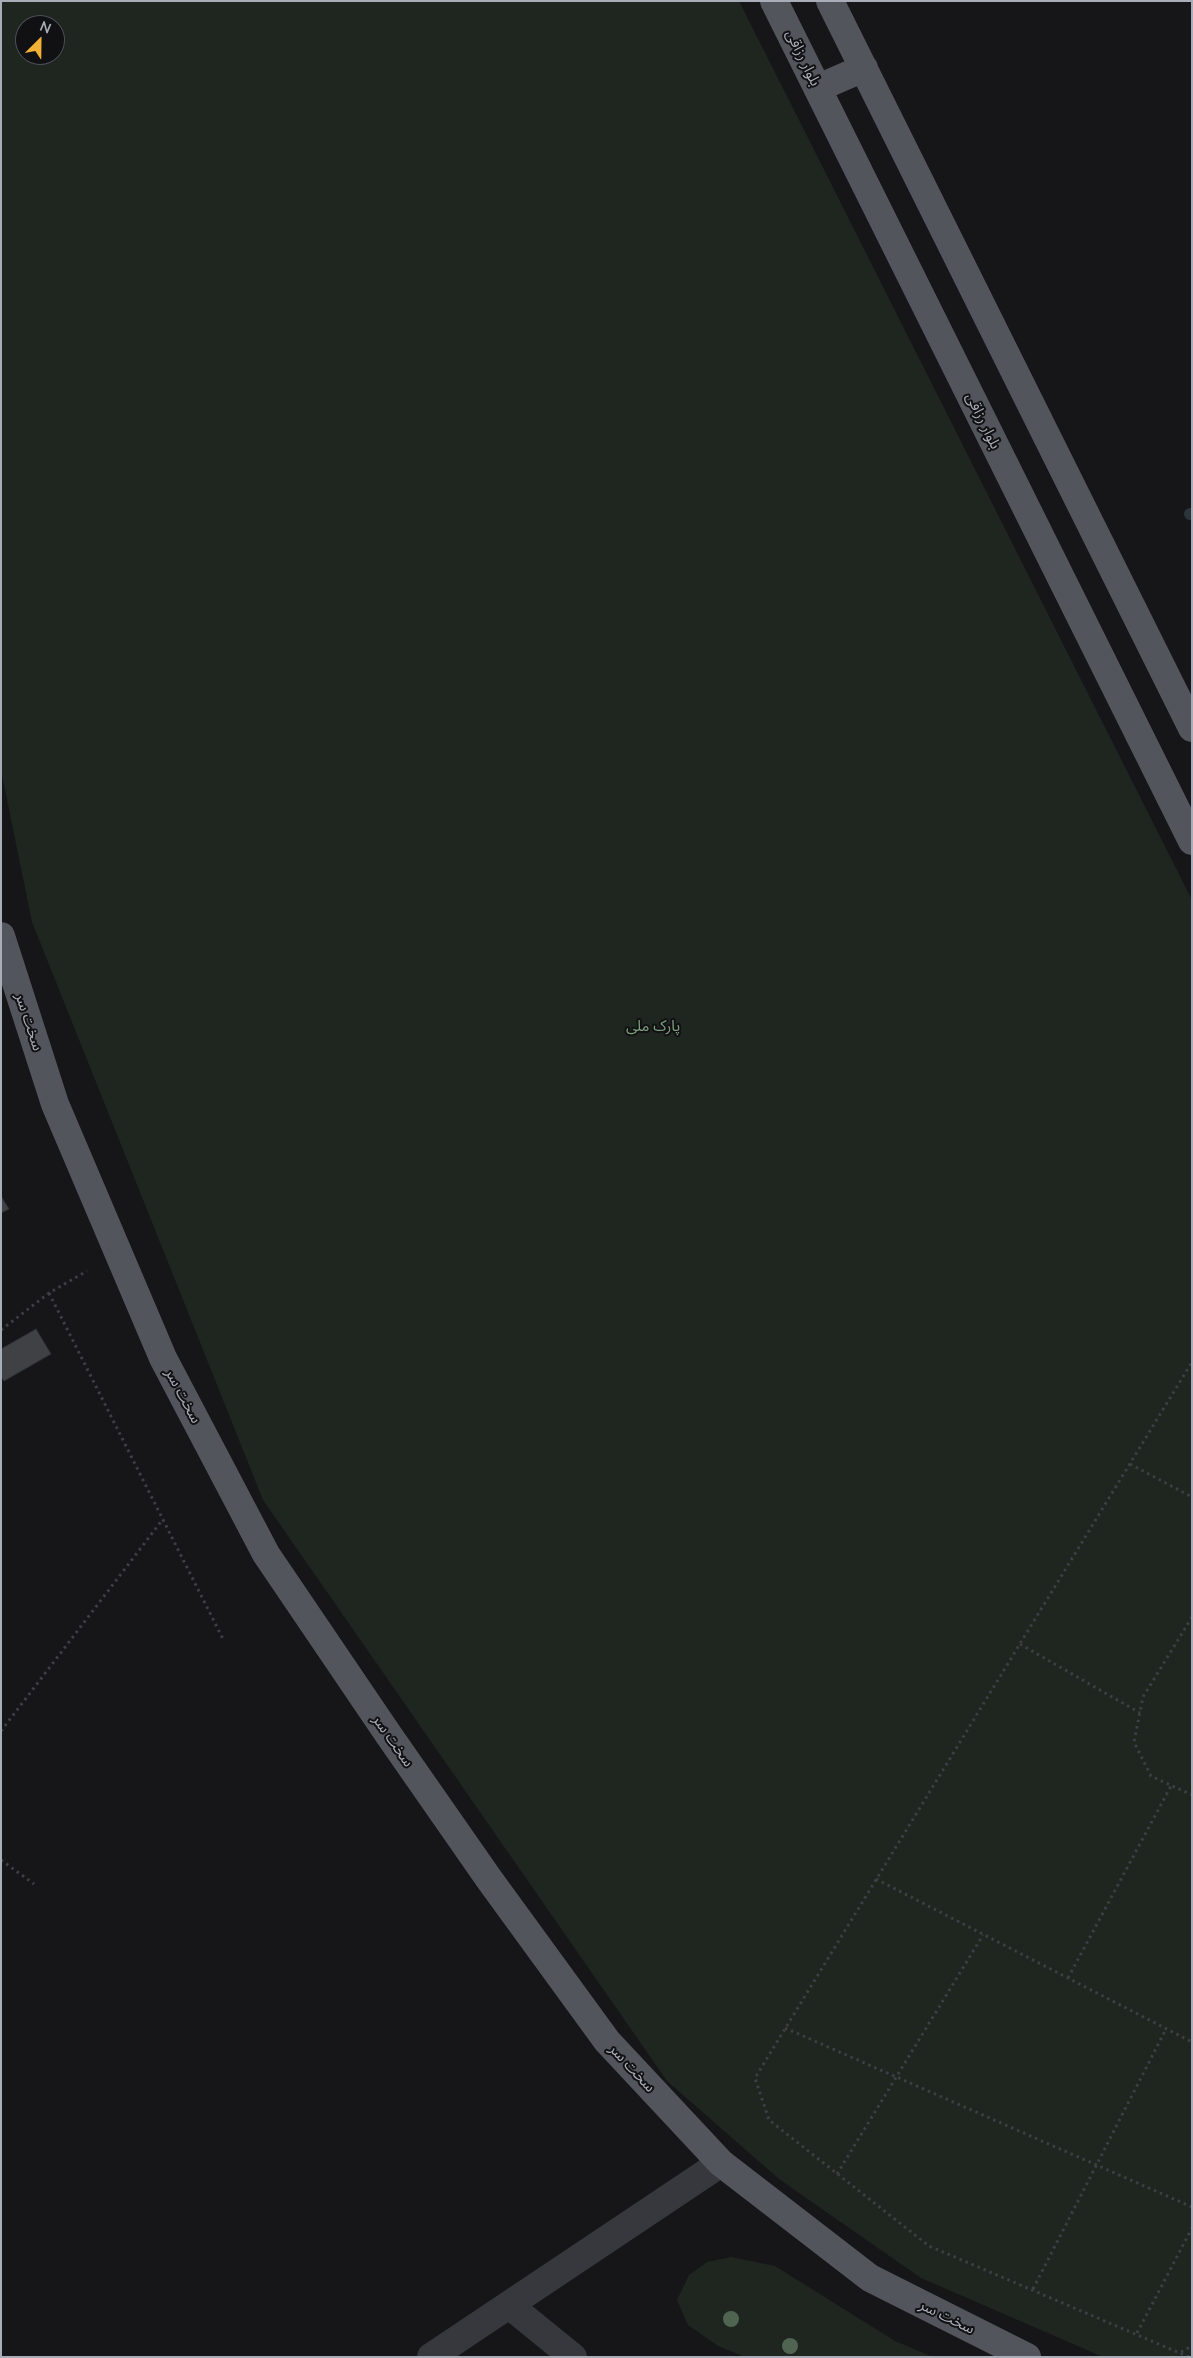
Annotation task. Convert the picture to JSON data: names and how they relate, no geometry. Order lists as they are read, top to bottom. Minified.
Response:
{"streets":{"main road":["بلوار رزاقی","سخت سر"]},"parks":["پارک ملی"],"north":"top right"}
